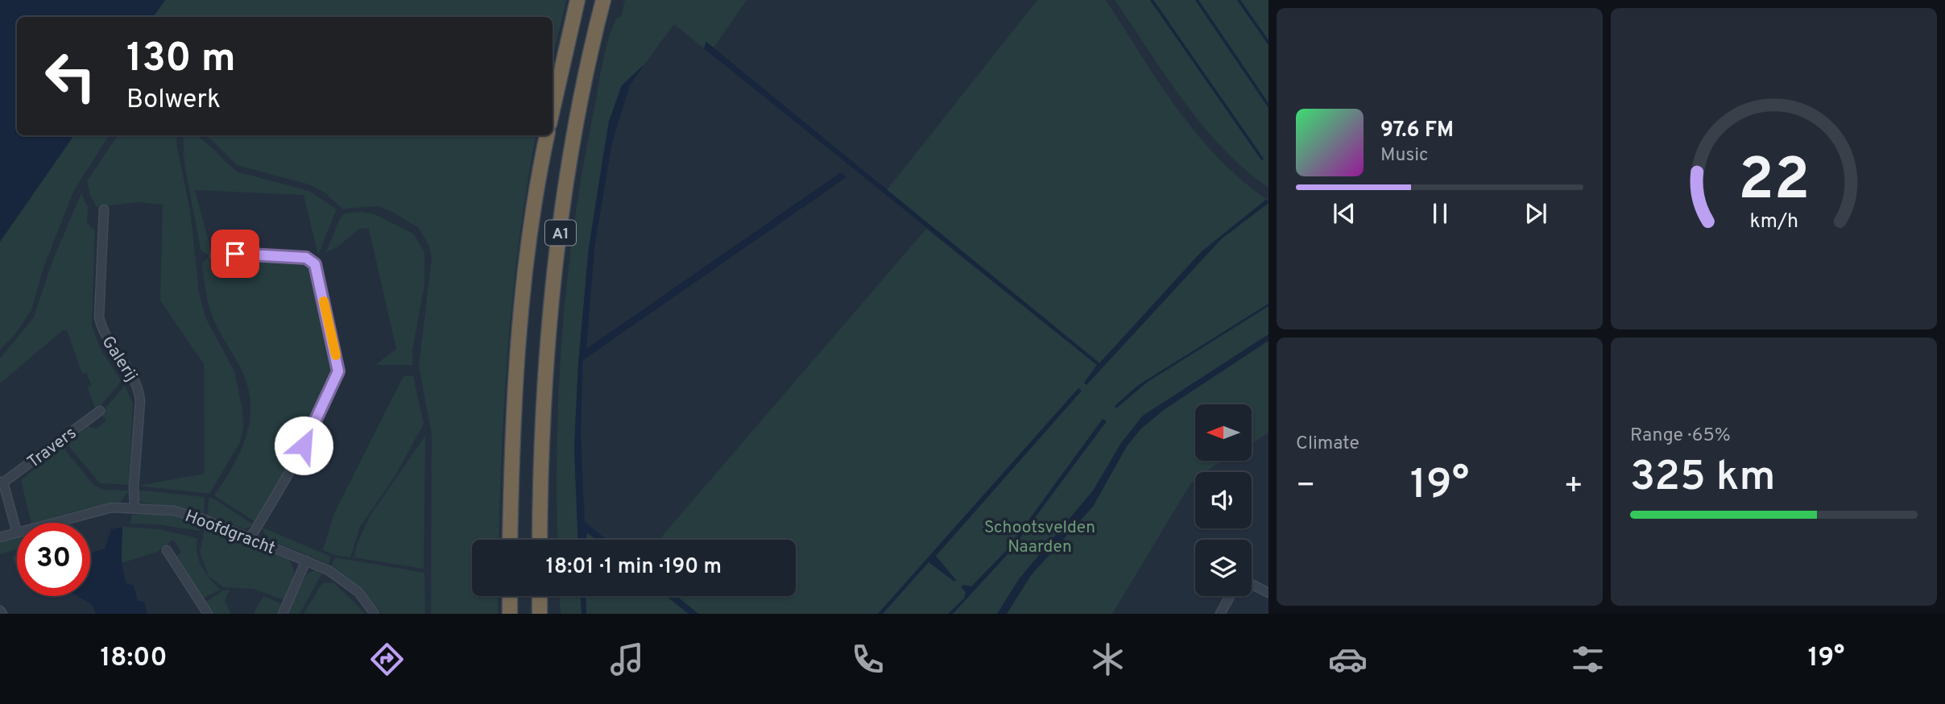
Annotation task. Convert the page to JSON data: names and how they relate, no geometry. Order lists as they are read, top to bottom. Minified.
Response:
{"streets":{"highway":["A1"],"street":["Galerij","Travers","Hoofdgracht"]},"crossings":[["Galerij","Hoofdgracht"],["Travers","Hoofdgracht"]],"parks":["Schootsvelden Naarden"],"north":"left","page":{"turn":["130 m","Bolwerk"],"song":["97.6 FM","Music"],"tile":["Climate",["Range · 65%","325 km"]],"heat":["−","19°","+"],"limit":"30","trip":"18:01 · 1 min · 190 m","tabs":["18:00","19°"],"gauge":["22","km/h"]}}
